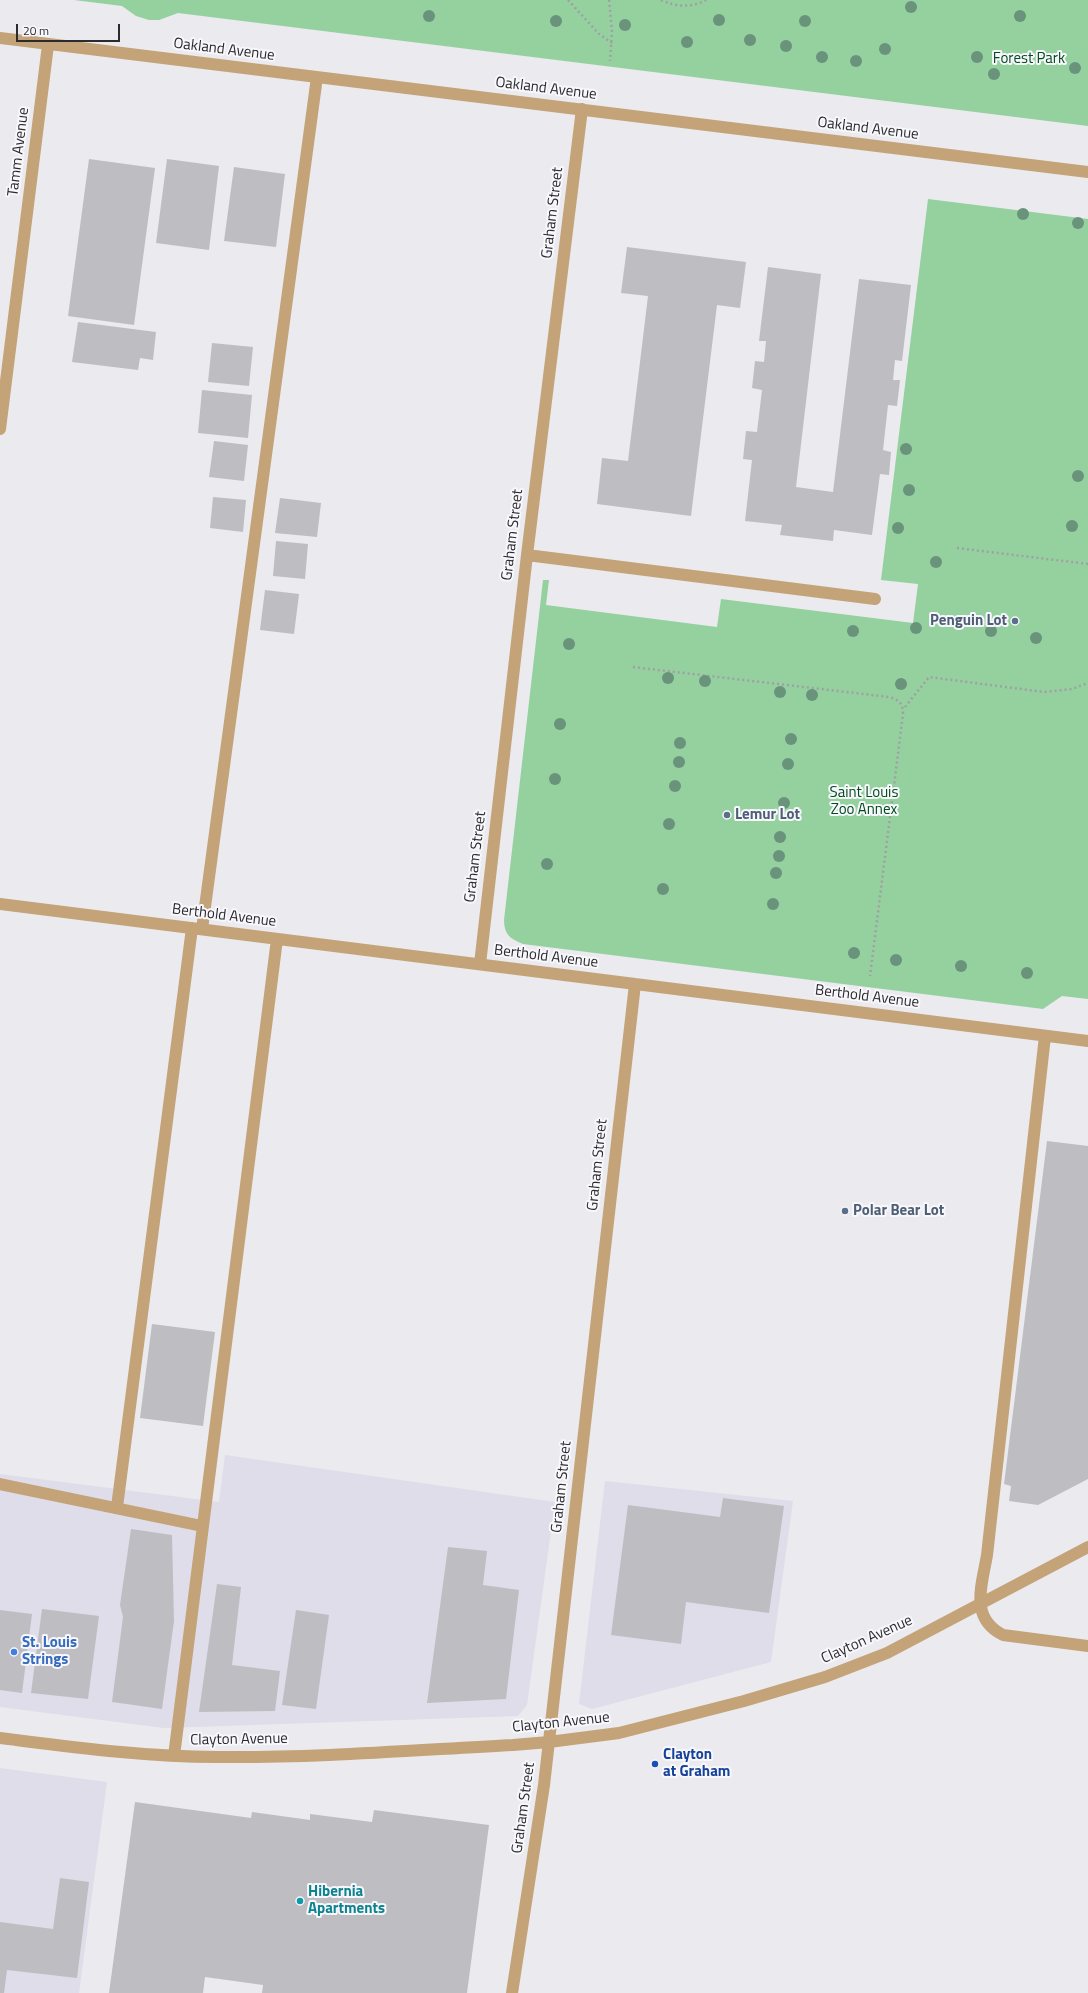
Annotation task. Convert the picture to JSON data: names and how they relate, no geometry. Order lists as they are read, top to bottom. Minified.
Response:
{"streets":{"street":["Oakland Avenue","Tamm Avenue","Graham Street","Berthold Avenue","Clayton Avenue"]},"crossings":[["Oakland Avenue","Tamm Avenue"],["Oakland Avenue","Graham Street"],["Graham Street","Berthold Avenue"],["Graham Street","Clayton Avenue"]],"parks":["Forest Park","Saint Louis Zoo Annex"],"places":["Penguin Lot","Lemur Lot","Polar Bear Lot","St. Louis Strings","Clayton at Graham","Hibernia Apartments"],"scale_bar":"20 m"}
